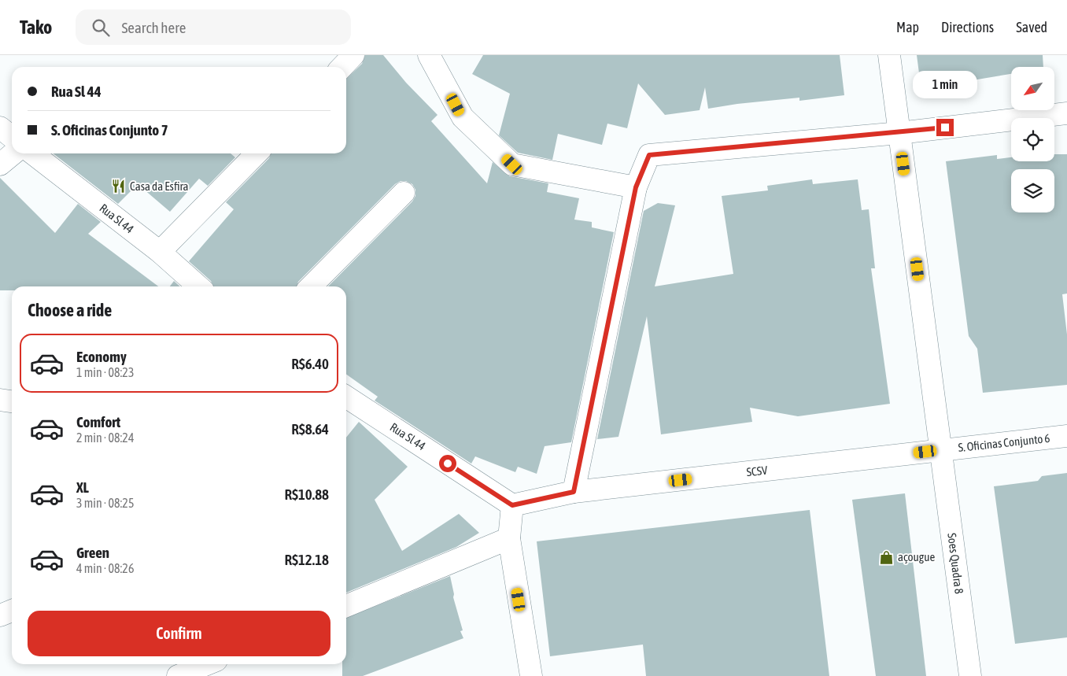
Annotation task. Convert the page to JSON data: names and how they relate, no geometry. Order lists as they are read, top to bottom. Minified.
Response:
{"streets":{"street":["Rua Sl 44","S. Oficinas Conjunto 6","SCSV","Soes Quadra 8"]},"crossings":[["Rua Sl 44","SCSV"],["S. Oficinas Conjunto 6","SCSV"],["S. Oficinas Conjunto 6","Soes Quadra 8"],["SCSV","Soes Quadra 8"]],"places":{"restaurant":["Casa da Esfira"],"shop":["açougue"]},"north":"bottom left","page":{"header":"Tako","search":"Search here","nav":["Map","Directions","Saved"],"banner":["Rua Sl 44","S. Oficinas Conjunto 7"],"bubble":"1 min","heading":"Choose a ride","list":[{"name":"Economy","note":"1 min · 08:23","value":"R$6.40"},{"name":"Comfort","note":"2 min · 08:24","value":"R$8.64"},{"name":"XL","note":"3 min · 08:25","value":"R$10.88"},{"name":"Green","note":"4 min · 08:26","value":"R$12.18"}],"buttons":"Confirm"}}
